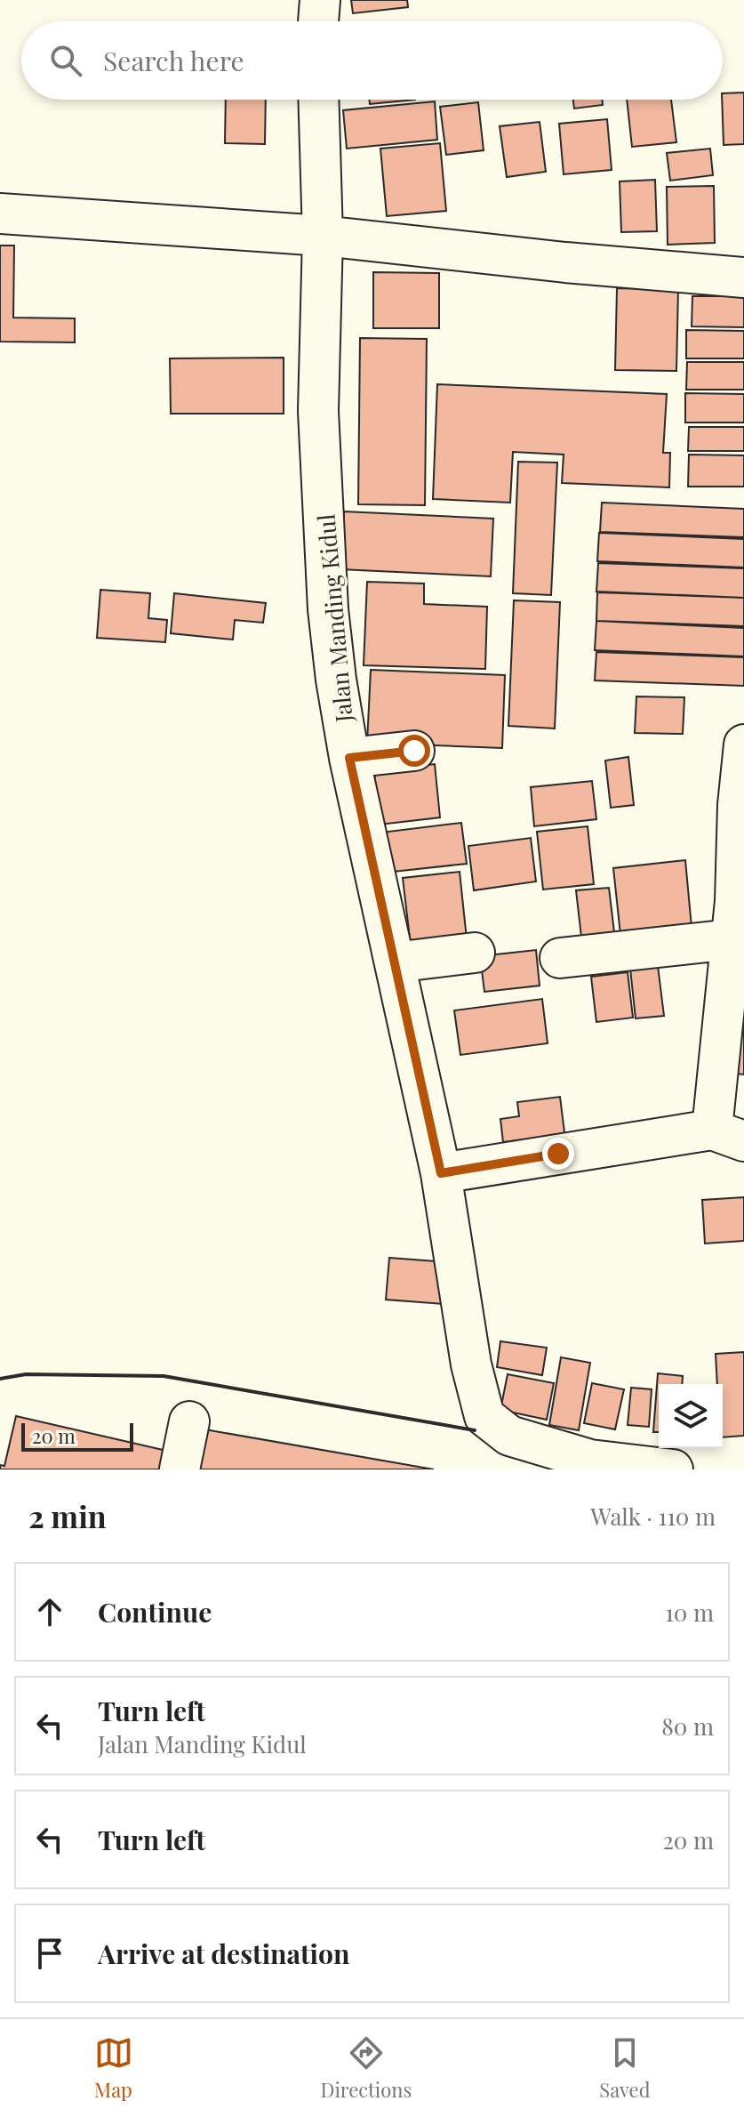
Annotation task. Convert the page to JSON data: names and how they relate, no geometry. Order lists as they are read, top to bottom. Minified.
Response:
{"streets":{"street":["Jalan Manding Kidul"]},"scale_bar":"20 m","page":{"search":"Search here","scale":"20 m","heading":["2 min","Walk · 110 m"],"list":[["Continue","10 m"],["Turn left","Jalan Manding Kidul","80 m"],["Turn left","20 m"],"Arrive at destination"],"nav":["Map","Directions","Saved"]}}
